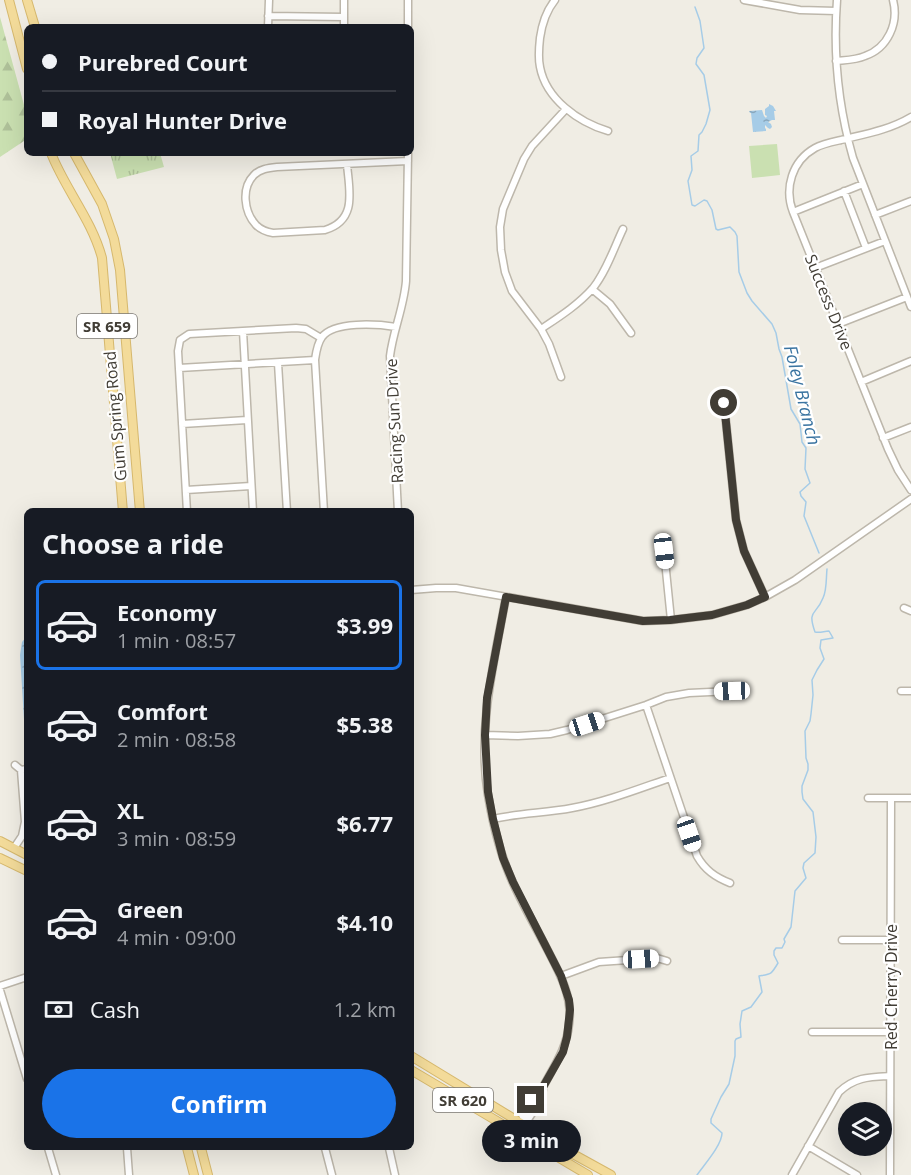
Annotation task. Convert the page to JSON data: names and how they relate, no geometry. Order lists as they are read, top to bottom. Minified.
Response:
{"streets":{"main road":["SR 659","Gum Spring Road","SR 620"],"street":["Success Drive","Racing Sun Drive","Red Cherry Drive"]},"water":["Foley Branch"],"page":{"banner":["Purebred Court","Royal Hunter Drive"],"heading":"Choose a ride","list":[{"name":"Economy","note":"1 min · 08:57","value":"$3.99"},{"name":"Comfort","note":"2 min · 08:58","value":"$5.38"},{"name":"XL","note":"3 min · 08:59","value":"$6.77"},{"name":"Green","note":"4 min · 09:00","value":"$4.10"}],"pay":["Cash","1.2 km"],"buttons":"Confirm","bubble":"3 min"}}
